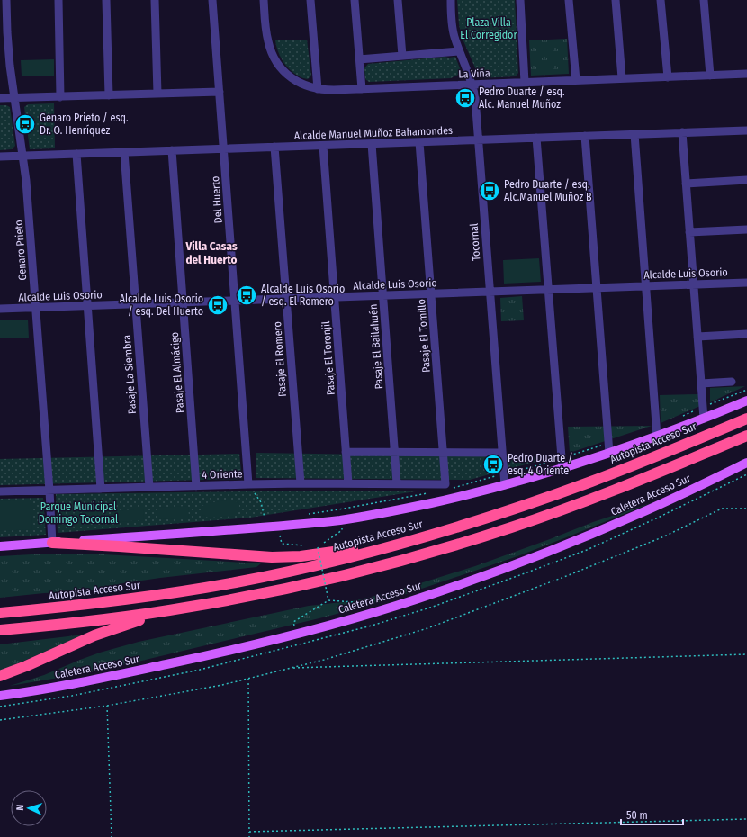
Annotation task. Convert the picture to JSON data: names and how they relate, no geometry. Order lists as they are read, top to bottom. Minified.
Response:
{"streets":{"highway":["Autopista Acceso Sur"],"main road":["Caletera Acceso Sur"],"street":["La Viña","Alcalde Manuel Muñoz Bahamondes","Del Huerto","Tocornal","Genaro Prieto","Alcalde Luis Osorio","Pasaje El Tomillo","Pasaje El Bailahuén","Pasaje El Toronjil","Pasaje El Romero","Pasaje El Almácigo","Pasaje La Siembra","4 Oriente"]},"crossings":[["La Viña","Tocornal"],["Alcalde Manuel Muñoz Bahamondes","Del Huerto"],["Alcalde Manuel Muñoz Bahamondes","Tocornal"],["Alcalde Manuel Muñoz Bahamondes","Genaro Prieto"],["Alcalde Manuel Muñoz Bahamondes","Pasaje El Tomillo"],["Alcalde Manuel Muñoz Bahamondes","Pasaje El Bailahuén"],["Alcalde Manuel Muñoz Bahamondes","Pasaje El Toronjil"],["Alcalde Manuel Muñoz Bahamondes","Pasaje El Romero"],["Alcalde Manuel Muñoz Bahamondes","Pasaje El Almácigo"],["Alcalde Manuel Muñoz Bahamondes","Pasaje La Siembra"],["Del Huerto","Alcalde Luis Osorio"],["Del Huerto","4 Oriente"],["Tocornal","Alcalde Luis Osorio"],["Genaro Prieto","Alcalde Luis Osorio"],["Genaro Prieto","4 Oriente"],["Alcalde Luis Osorio","Pasaje El Tomillo"],["Alcalde Luis Osorio","Pasaje El Bailahuén"],["Alcalde Luis Osorio","Pasaje El Toronjil"],["Alcalde Luis Osorio","Pasaje El Romero"],["Alcalde Luis Osorio","Pasaje El Almácigo"],["Alcalde Luis Osorio","Pasaje La Siembra"],["Pasaje El Tomillo","4 Oriente"],["Pasaje El Bailahuén","4 Oriente"],["Pasaje El Toronjil","4 Oriente"],["Pasaje El Romero","4 Oriente"],["Pasaje El Almácigo","4 Oriente"],["Pasaje La Siembra","4 Oriente"]],"districts":["Villa Casas del Huerto"],"parks":["Plaza Villa El Corregidor","Parque Municipal Domingo Tocornal"],"places":{"bus stop":["Pedro Duarte / esq. Alc. Manuel Muñoz","Genaro Prieto / esq. Dr. O. Henríquez","Pedro Duarte / esq. Alc.Manuel Muñoz B","Alcalde Luis Osorio / esq. El Romero","Alcalde Luis Osorio / esq. Del Huerto","Pedro Duarte / esq. 4 Oriente"]},"scale_bar":"50 m","north":"left"}
